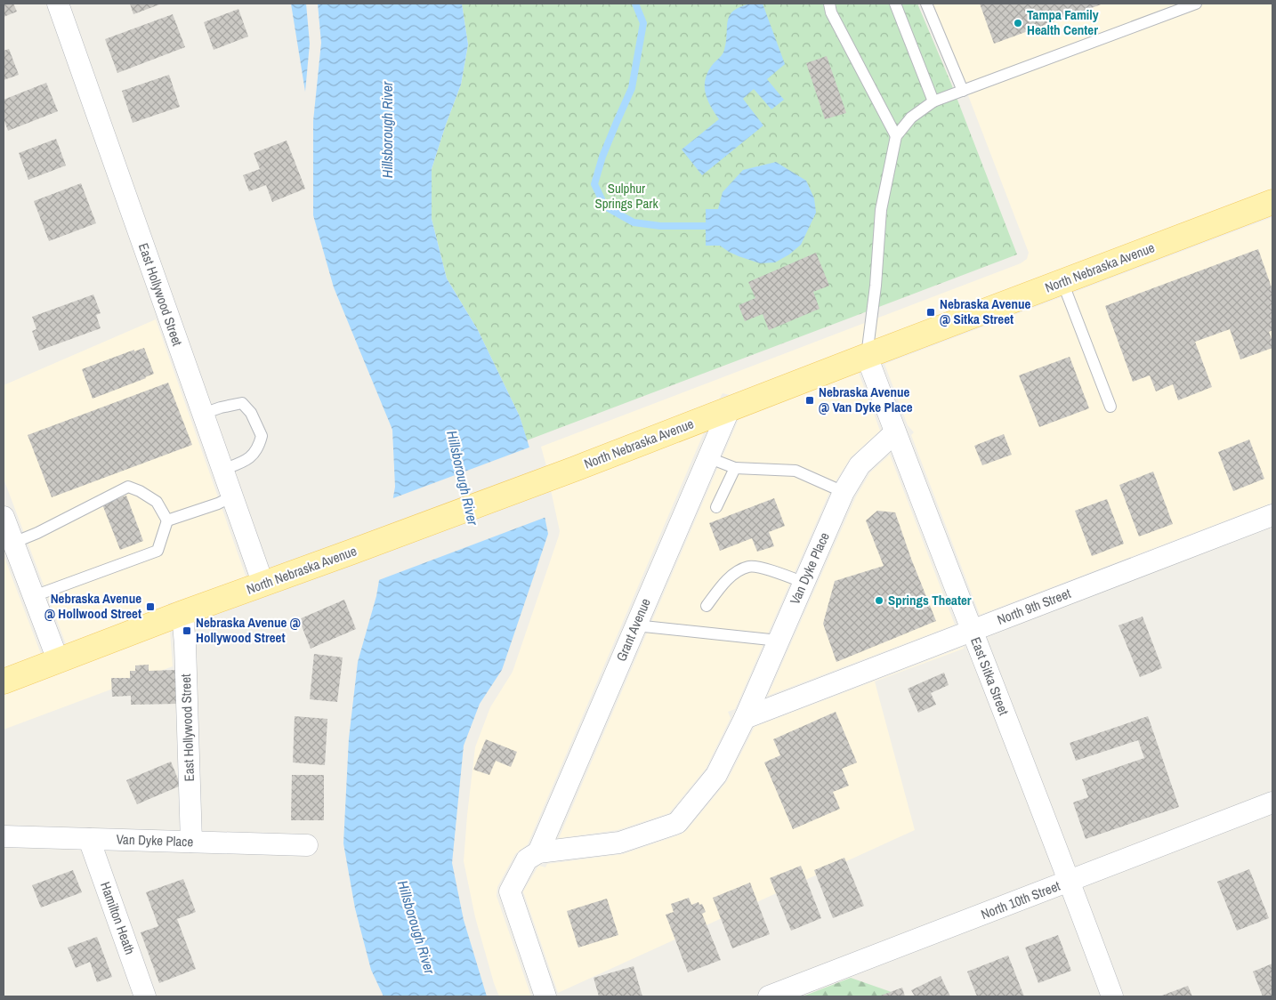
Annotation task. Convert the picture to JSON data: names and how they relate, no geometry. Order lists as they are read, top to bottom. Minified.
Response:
{"streets":{"main road":["North Nebraska Avenue"],"street":["East Hollywood Street","Van Dyke Place","North 9th Street","Grant Avenue","East Sitka Street","North 10th Street","Hamilton Heath"]},"crossings":[["North Nebraska Avenue","East Hollywood Street"],["North Nebraska Avenue","Grant Avenue"],["North Nebraska Avenue","East Sitka Street"],["East Hollywood Street","Van Dyke Place"],["Van Dyke Place","North 9th Street"],["Van Dyke Place","Grant Avenue"],["Van Dyke Place","East Sitka Street"],["Van Dyke Place","Hamilton Heath"],["North 9th Street","East Sitka Street"],["East Sitka Street","North 10th Street"]],"water":["Hillsborough River"],"parks":["Sulphur Springs Park"],"places":{"other":["Tampa Family Health Center","Springs Theater"],"transit":["Nebraska Avenue @ Sitka Street","Nebraska Avenue @ Van Dyke Place","Nebraska Avenue @ Hollwood Street","Nebraska Avenue @ Hollywood Street"]}}
